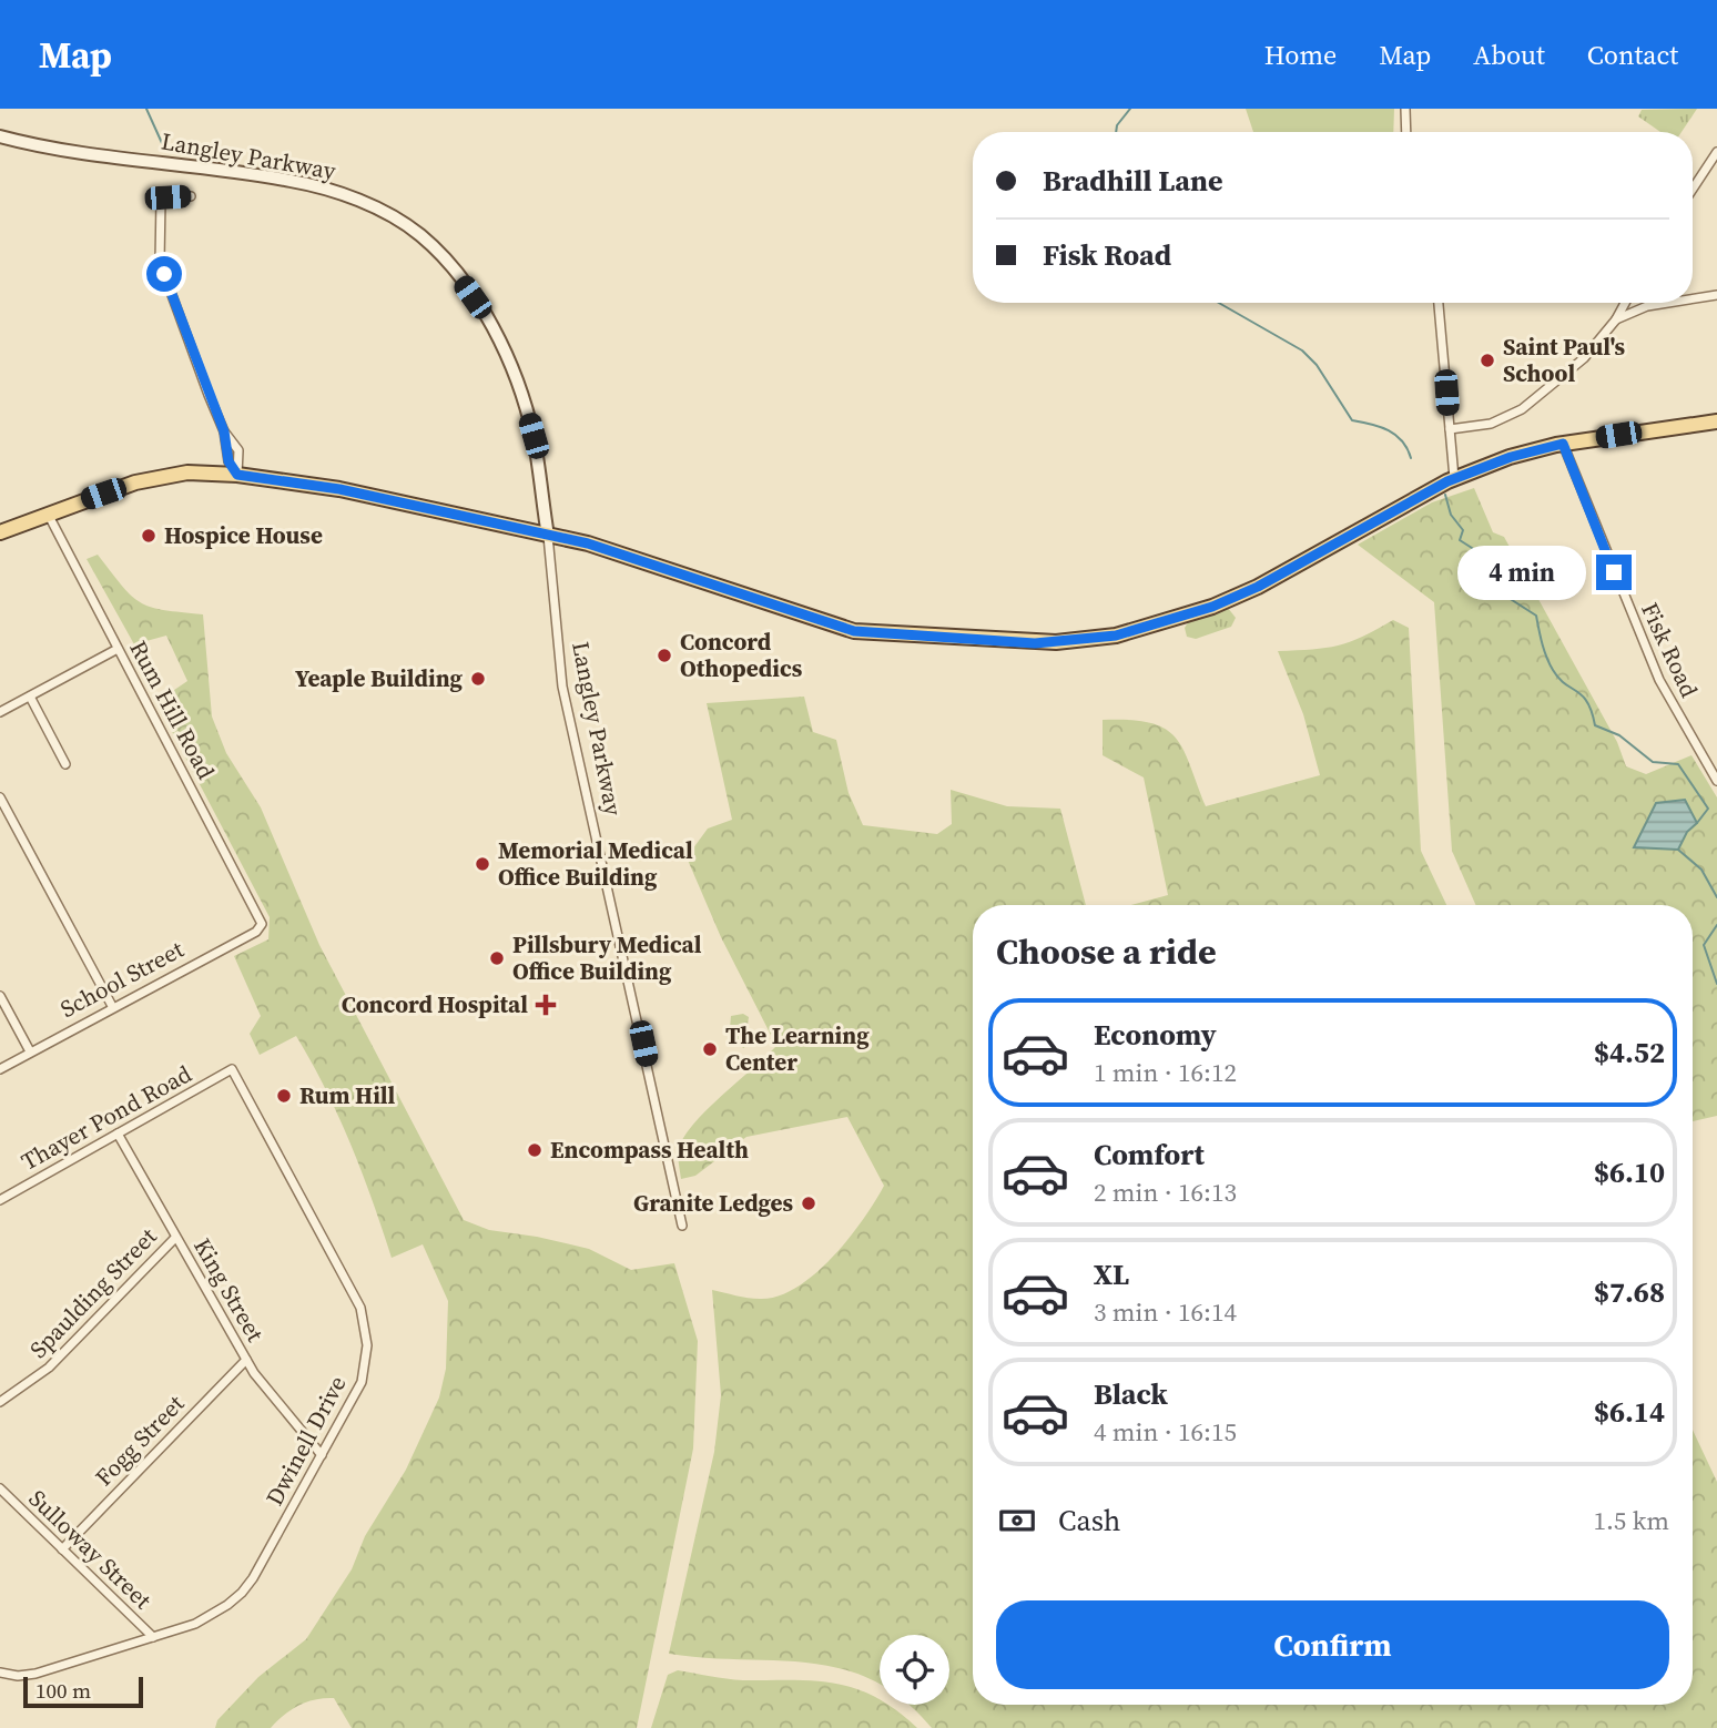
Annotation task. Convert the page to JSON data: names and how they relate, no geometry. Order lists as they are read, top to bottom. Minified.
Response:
{"streets":{"street":["Langley Parkway","Fisk Road","Rum Hill Road","School Street","Thayer Pond Road","King Street","Spaulding Street","Fogg Street","Dwinell Drive","Sulloway Street"]},"crossings":[["Rum Hill Road","School Street"],["Thayer Pond Road","King Street"],["Thayer Pond Road","Dwinell Drive"],["King Street","Spaulding Street"],["King Street","Fogg Street"],["King Street","Dwinell Drive"],["Fogg Street","Sulloway Street"],["Dwinell Drive","Sulloway Street"]],"places":{"other":["Saint Paul's School","Hospice House","Concord Othopedics","Yeaple Building","Memorial Medical Office Building","Pillsbury Medical Office Building","The Learning Center","Rum Hill","Encompass Health","Granite Ledges"],"health":["Concord Hospital"]},"scale_bar":"100 m","page":{"header":"Map","nav":["Home","Map","About","Contact"],"banner":["Bradhill Lane","Fisk Road"],"bubble":"4 min","heading":"Choose a ride","list":[{"name":"Economy","note":"1 min · 16:12","value":"$4.52"},{"name":"Comfort","note":"2 min · 16:13","value":"$6.10"},{"name":"XL","note":"3 min · 16:14","value":"$7.68"},{"name":"Black","note":"4 min · 16:15","value":"$6.14"}],"pay":["Cash","1.5 km"],"buttons":"Confirm","scale":"100 m"}}
